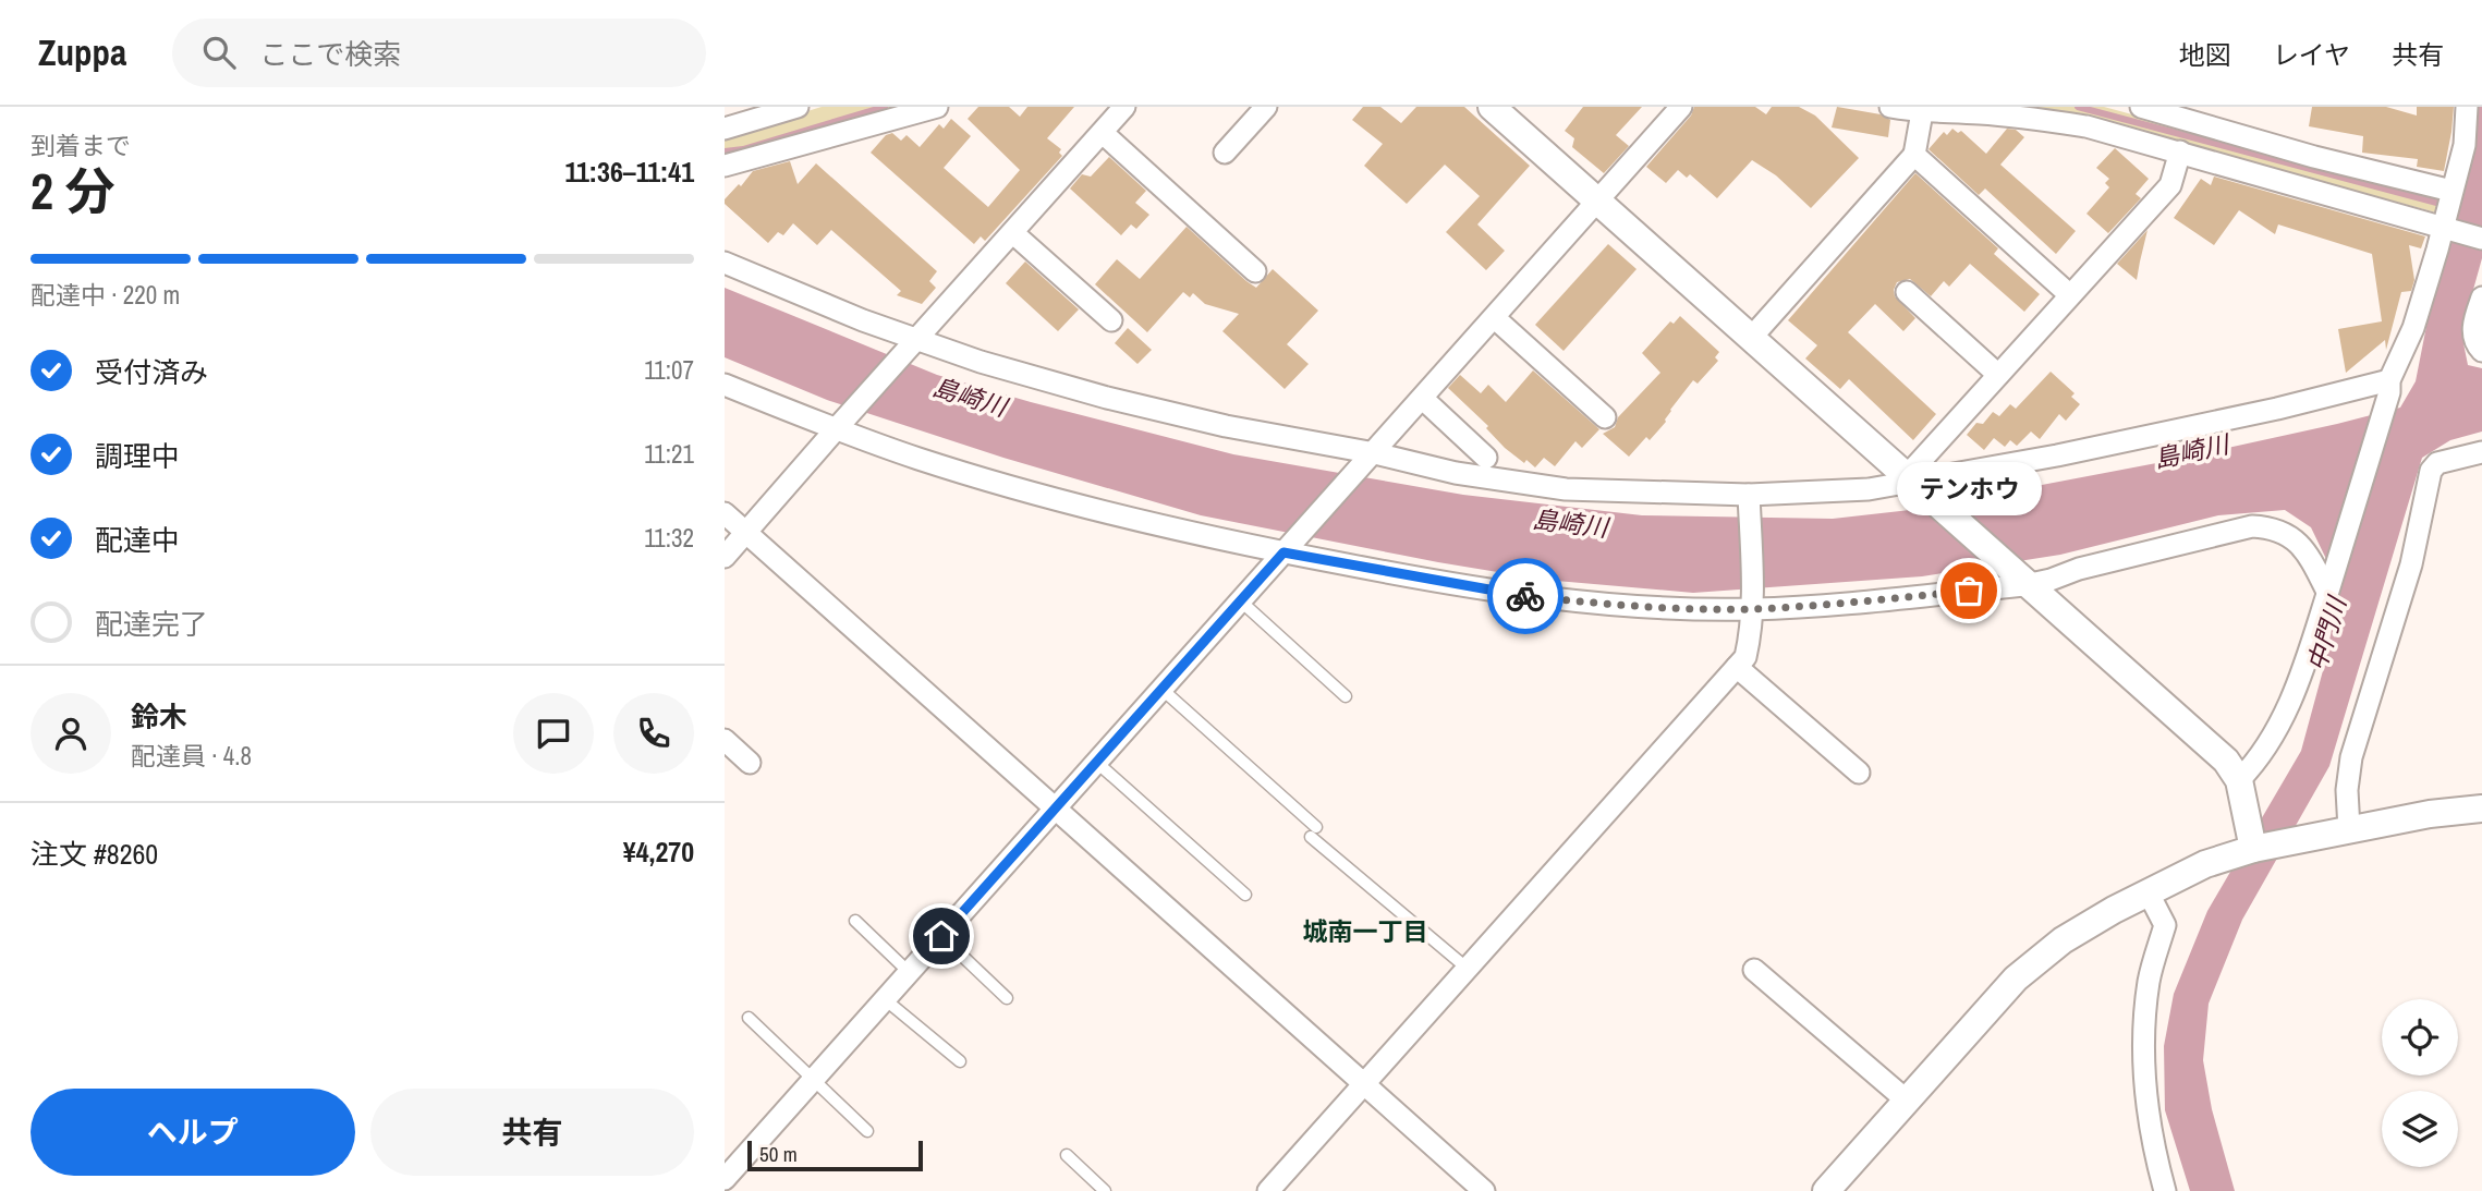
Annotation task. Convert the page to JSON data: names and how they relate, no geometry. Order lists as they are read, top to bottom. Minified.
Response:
{"districts":["城南一丁目"],"water":["島崎川","中門川"],"places":["テンホウ"],"scale_bar":"50 m","page":{"header":"Zuppa","search":"ここで検索","nav":["地図","レイヤ","共有"],"heading":["2 分","到着まで","11:36–11:41"],"panel":["鈴木","配達員 · 4.8","注文 #8260","¥4,270"],"bar":"配達中 · 220 m","list":[["受付済み","11:07"],["調理中","11:21"],["配達中","11:32"],"配達完了"],"bubble":"テンホウ","buttons":["ヘルプ","共有"],"scale":"50 m"}}
